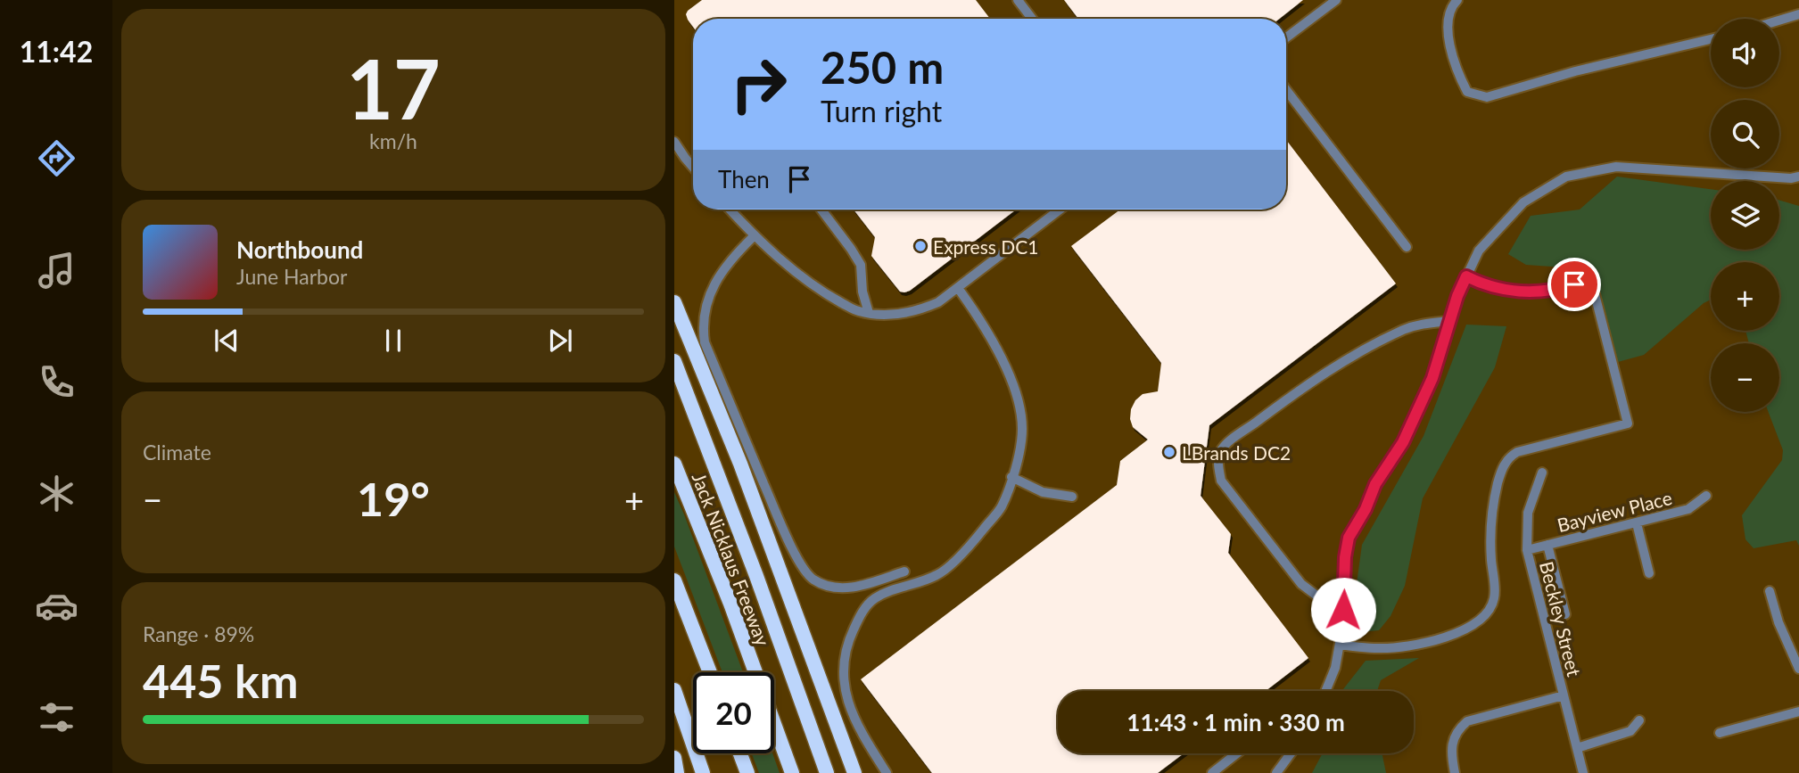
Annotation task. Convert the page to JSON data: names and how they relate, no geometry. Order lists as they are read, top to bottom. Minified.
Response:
{"streets":{"highway":["Jack Nicklaus Freeway"],"street":["Bayview Place","Beckley Street"]},"crossings":[["Bayview Place","Beckley Street"]],"places":["Express DC1","LBrands DC2"],"page":{"tabs":"11:42","tile":[["17","km/h"],"Climate",["Range · 89%","445 km"]],"map_buttons":["+","−"],"turn":["250 m","Turn right"],"then":"Then","song":["Northbound","June Harbor"],"heat":["−","19°","+"],"limit":"20","trip":"11:43 · 1 min · 330 m"}}
